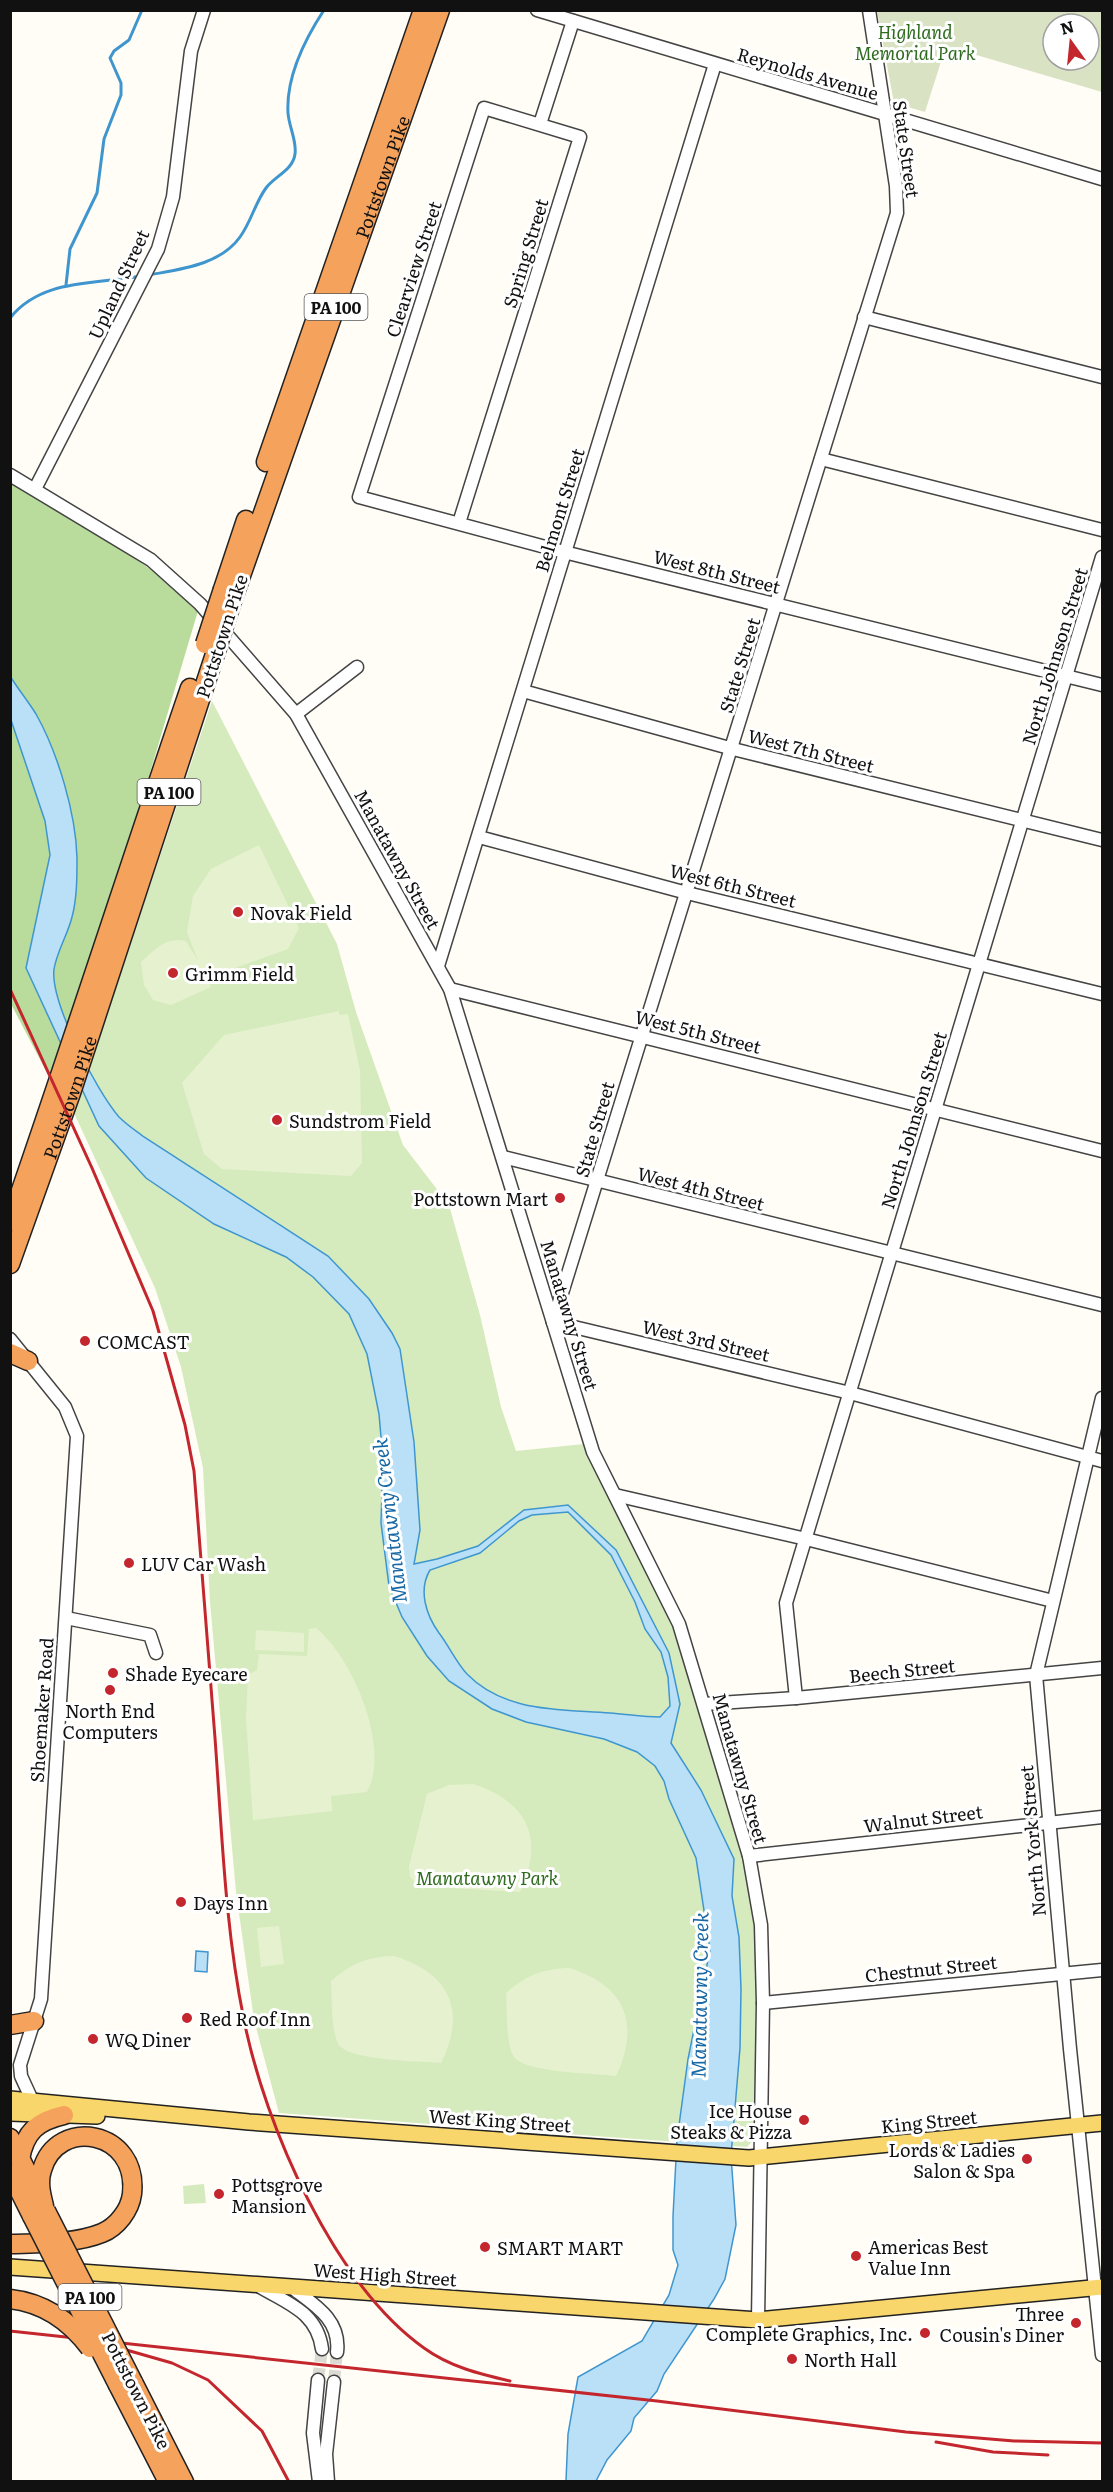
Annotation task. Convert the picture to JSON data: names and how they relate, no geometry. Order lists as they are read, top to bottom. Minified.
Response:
{"streets":{"highway":["Pottstown Pike","PA 100"],"main road":["West King Street","King Street","West High Street"],"street":["Reynolds Avenue","State Street","Spring Street","Clearview Street","Upland Street","Belmont Street","West 8th Street","North Johnson Street","West 7th Street","Manatawny Street","West 6th Street","West 5th Street","West 4th Street","West 3rd Street","Beech Street","Shoemaker Road","Walnut Street","North York Street","Chestnut Street"]},"crossings":[["Reynolds Avenue","State Street"],["Reynolds Avenue","Belmont Street"],["State Street","West 8th Street"],["State Street","West 7th Street"],["State Street","Manatawny Street"],["State Street","West 6th Street"],["State Street","West 5th Street"],["State Street","West 4th Street"],["State Street","West 3rd Street"],["Spring Street","Clearview Street"],["Spring Street","West 8th Street"],["Clearview Street","West 8th Street"],["Upland Street","Manatawny Street"],["Belmont Street","West 8th Street"],["Belmont Street","West 7th Street"],["Belmont Street","Manatawny Street"],["Belmont Street","West 6th Street"],["West 8th Street","North Johnson Street"],["North Johnson Street","West 7th Street"],["North Johnson Street","West 6th Street"],["North Johnson Street","West 5th Street"],["North Johnson Street","West 4th Street"],["North Johnson Street","West 3rd Street"],["North Johnson Street","Beech Street"],["Manatawny Street","West 5th Street"],["Manatawny Street","West 4th Street"],["Manatawny Street","West 3rd Street"],["Manatawny Street","Beech Street"],["Manatawny Street","Walnut Street"],["Manatawny Street","Chestnut Street"],["Manatawny Street","West King Street"],["Manatawny Street","King Street"],["Manatawny Street","West High Street"],["West 3rd Street","North York Street"],["Beech Street","North York Street"],["Shoemaker Road","West King Street"],["Walnut Street","North York Street"],["North York Street","Chestnut Street"],["North York Street","King Street"],["North York Street","West High Street"],["West King Street","King Street"]],"water":["Manatawny Creek"],"parks":["Highland Memorial Park","Manatawny Park"],"places":["Novak Field","Grimm Field","Sundstrom Field","Pottstown Mart","COMCAST","LUV Car Wash","Shade Eyecare","North End Computers","Days Inn","Red Roof Inn","WQ Diner","Ice House Steaks & Pizza","Lords & Ladies Salon & Spa","Pottsgrove Mansion","SMART MART","Americas Best Value Inn","Three Cousin's Diner","Complete Graphics, Inc.","North Hall"],"north":"top"}
